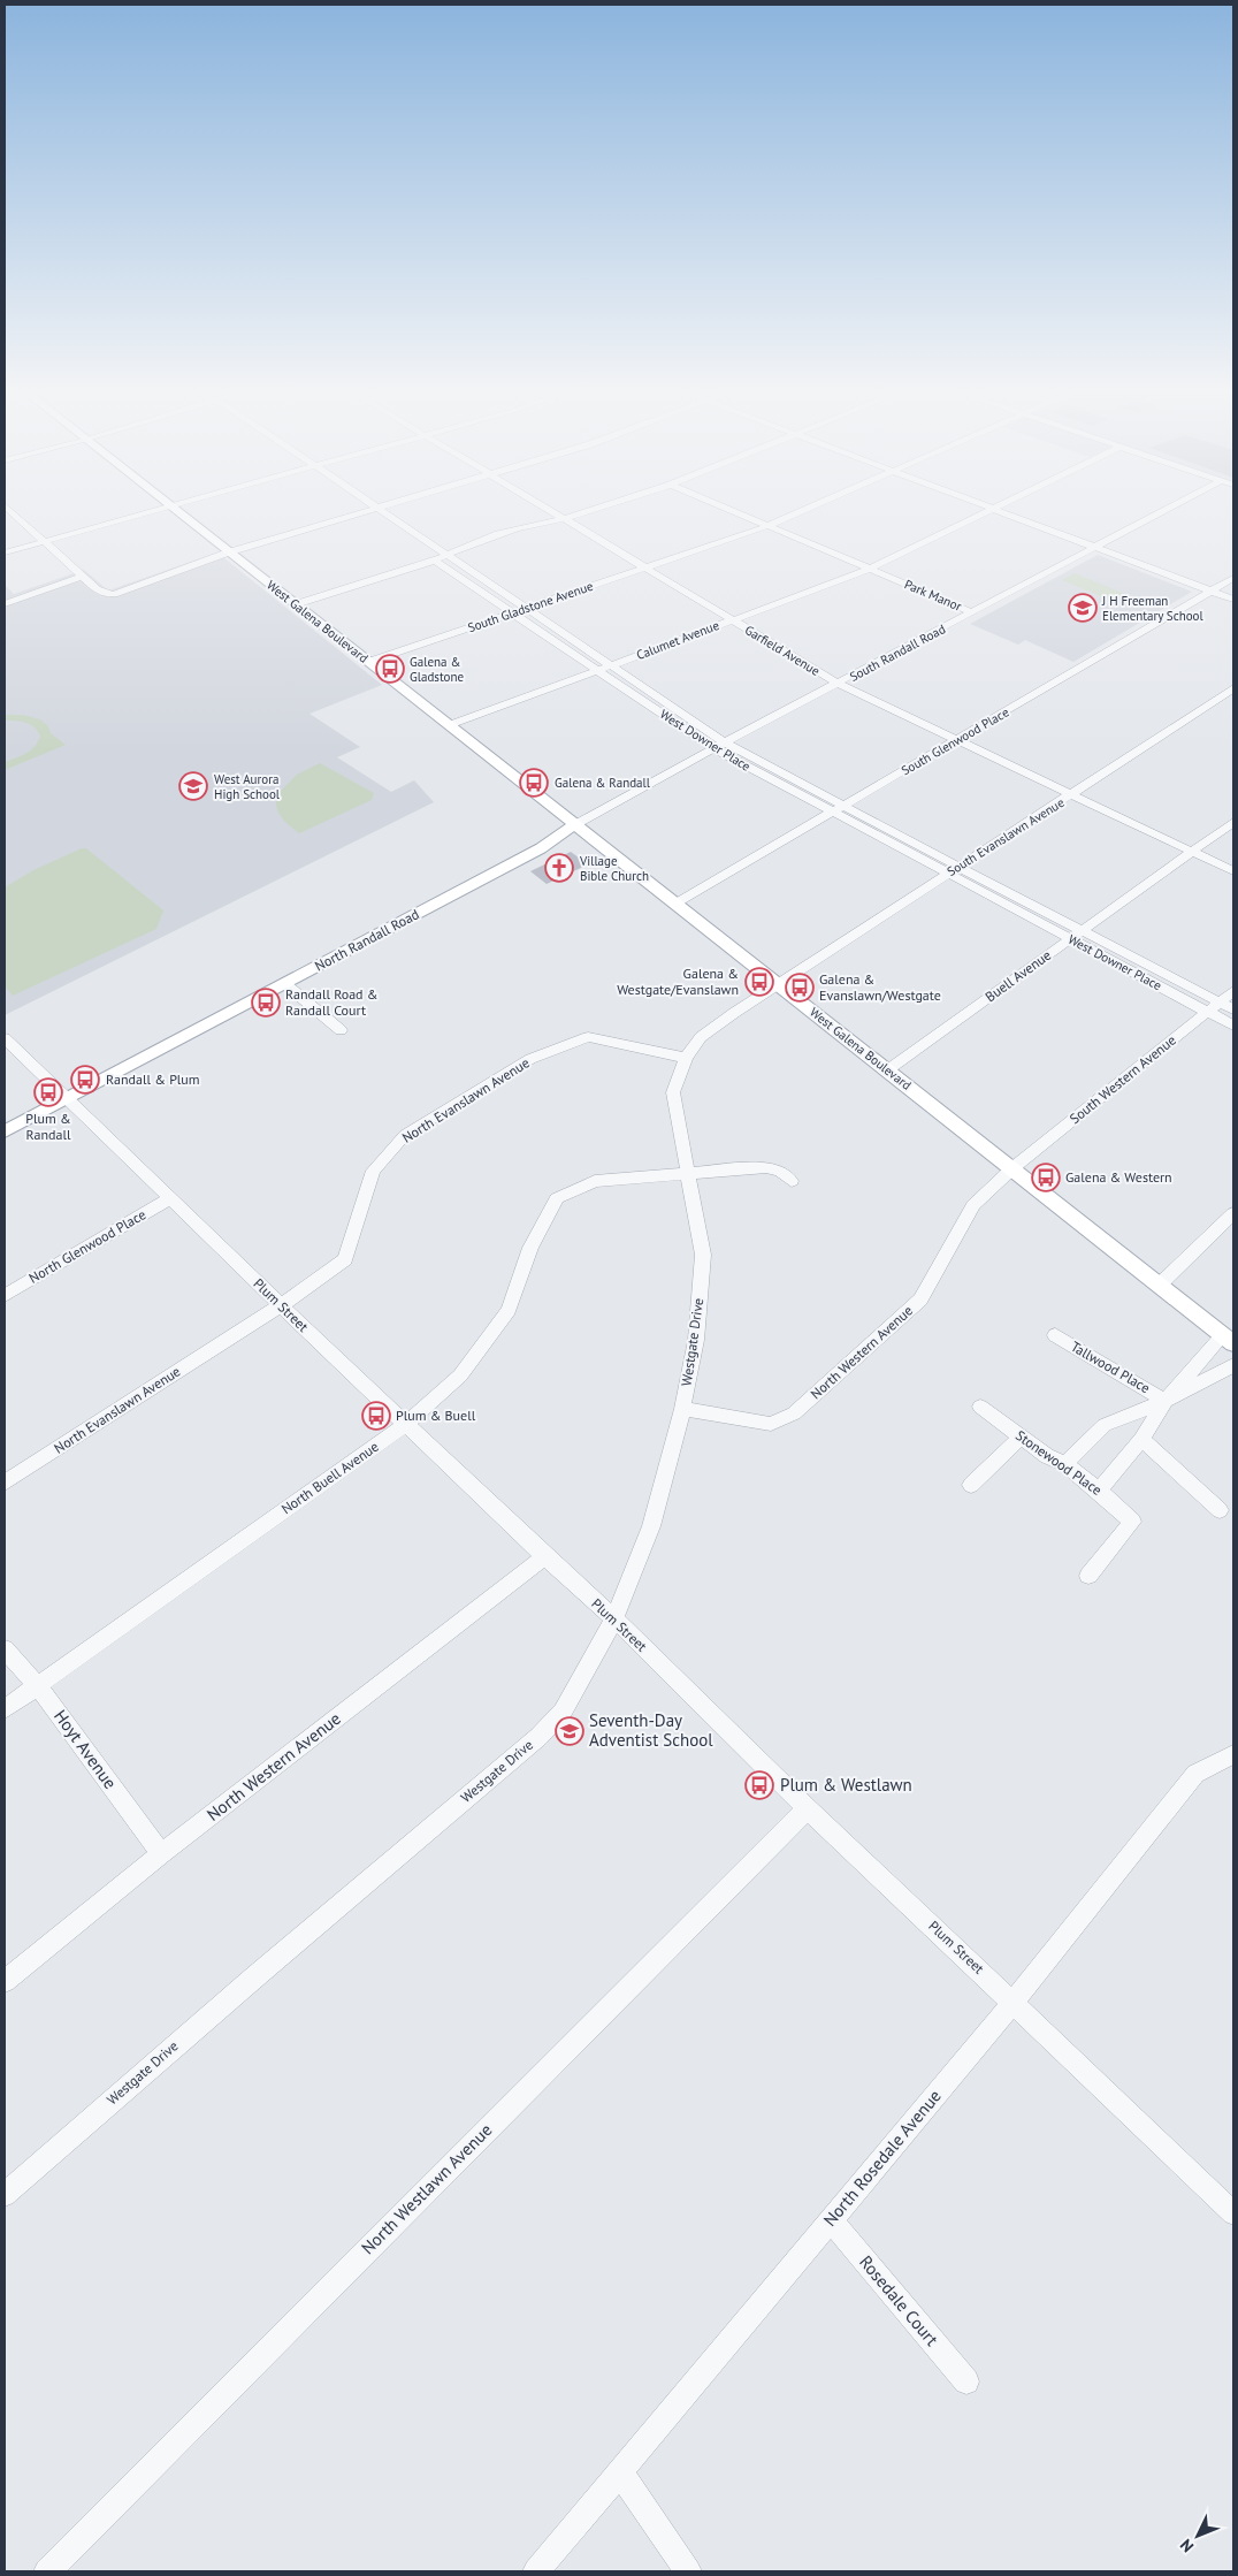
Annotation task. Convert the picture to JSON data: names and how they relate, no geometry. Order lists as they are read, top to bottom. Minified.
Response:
{"streets":{"main road":["West Galena Boulevard","North Randall Road"],"street":["Park Manor","South Gladstone Avenue","Calumet Avenue","Garfield Avenue","South Randall Road","West Downer Place","South Glenwood Place","South Evanslawn Avenue","Buell Avenue","South Western Avenue","North Evanslawn Avenue","North Glenwood Place","Plum Street","Westgate Drive","North Western Avenue","Tallwood Place","Stonewood Place","North Buell Avenue","Hoyt Avenue","North Rosedale Avenue","North Westlawn Avenue","Rosedale Court"]},"crossings":[["Park Manor","South Gladstone Avenue"],["Park Manor","Calumet Avenue"],["Park Manor","South Randall Road"],["South Gladstone Avenue","West Galena Boulevard"],["South Gladstone Avenue","Garfield Avenue"],["South Gladstone Avenue","West Downer Place"],["West Galena Boulevard","Calumet Avenue"],["West Galena Boulevard","South Randall Road"],["West Galena Boulevard","South Glenwood Place"],["West Galena Boulevard","South Evanslawn Avenue"],["West Galena Boulevard","North Randall Road"],["West Galena Boulevard","Buell Avenue"],["West Galena Boulevard","South Western Avenue"],["West Galena Boulevard","Westgate Drive"],["West Galena Boulevard","North Western Avenue"],["Calumet Avenue","Garfield Avenue"],["Calumet Avenue","West Downer Place"],["Garfield Avenue","South Randall Road"],["Garfield Avenue","South Glenwood Place"],["Garfield Avenue","South Evanslawn Avenue"],["Garfield Avenue","Buell Avenue"],["South Randall Road","West Downer Place"],["South Randall Road","North Randall Road"],["West Downer Place","South Glenwood Place"],["West Downer Place","South Evanslawn Avenue"],["West Downer Place","Buell Avenue"],["West Downer Place","South Western Avenue"],["South Evanslawn Avenue","Westgate Drive"],["North Randall Road","Plum Street"],["South Western Avenue","North Western Avenue"],["North Evanslawn Avenue","Plum Street"],["North Evanslawn Avenue","Westgate Drive"],["North Glenwood Place","Plum Street"],["Plum Street","Westgate Drive"],["Plum Street","North Western Avenue"],["Plum Street","North Buell Avenue"],["Plum Street","North Rosedale Avenue"],["Plum Street","North Westlawn Avenue"],["Westgate Drive","North Western Avenue"],["Westgate Drive","North Buell Avenue"],["North Western Avenue","Hoyt Avenue"],["North Buell Avenue","Hoyt Avenue"],["North Rosedale Avenue","Rosedale Court"]],"places":{"school or university":["J H Freeman Elementary School","West Aurora High School","Seventh-Day Adventist School"],"bus stop":["Galena & Gladstone","Galena & Randall","Galena & Westgate/Evanslawn","Galena & Evanslawn/Westgate","Randall Road & Randall Court","Randall & Plum","Plum & Randall","Galena & Western","Plum & Buell","Plum & Westlawn"],"church":["Village Bible Church"]},"north":"bottom left"}
